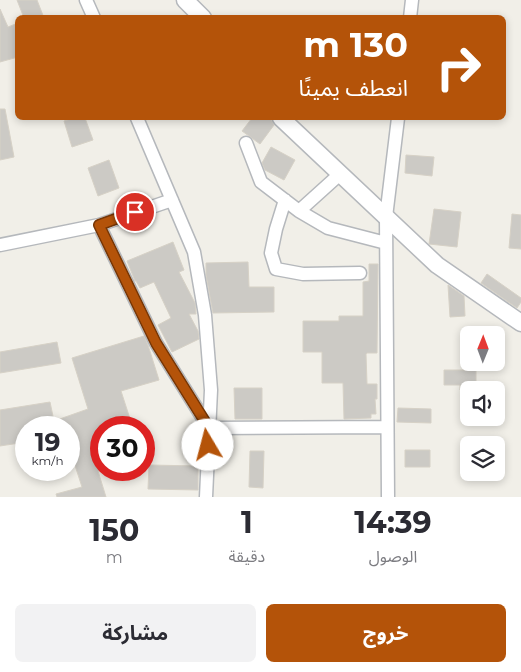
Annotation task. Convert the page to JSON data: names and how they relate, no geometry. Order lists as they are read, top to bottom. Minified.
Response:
{"north":"top","page":{"turn":["130 m","انعطف يمينًا"],"speed":"19 km/h","limit":"30","eta":["14:39","الوصول","1","دقيقة","150","m"],"buttons":["خروج","مشاركة"]}}
